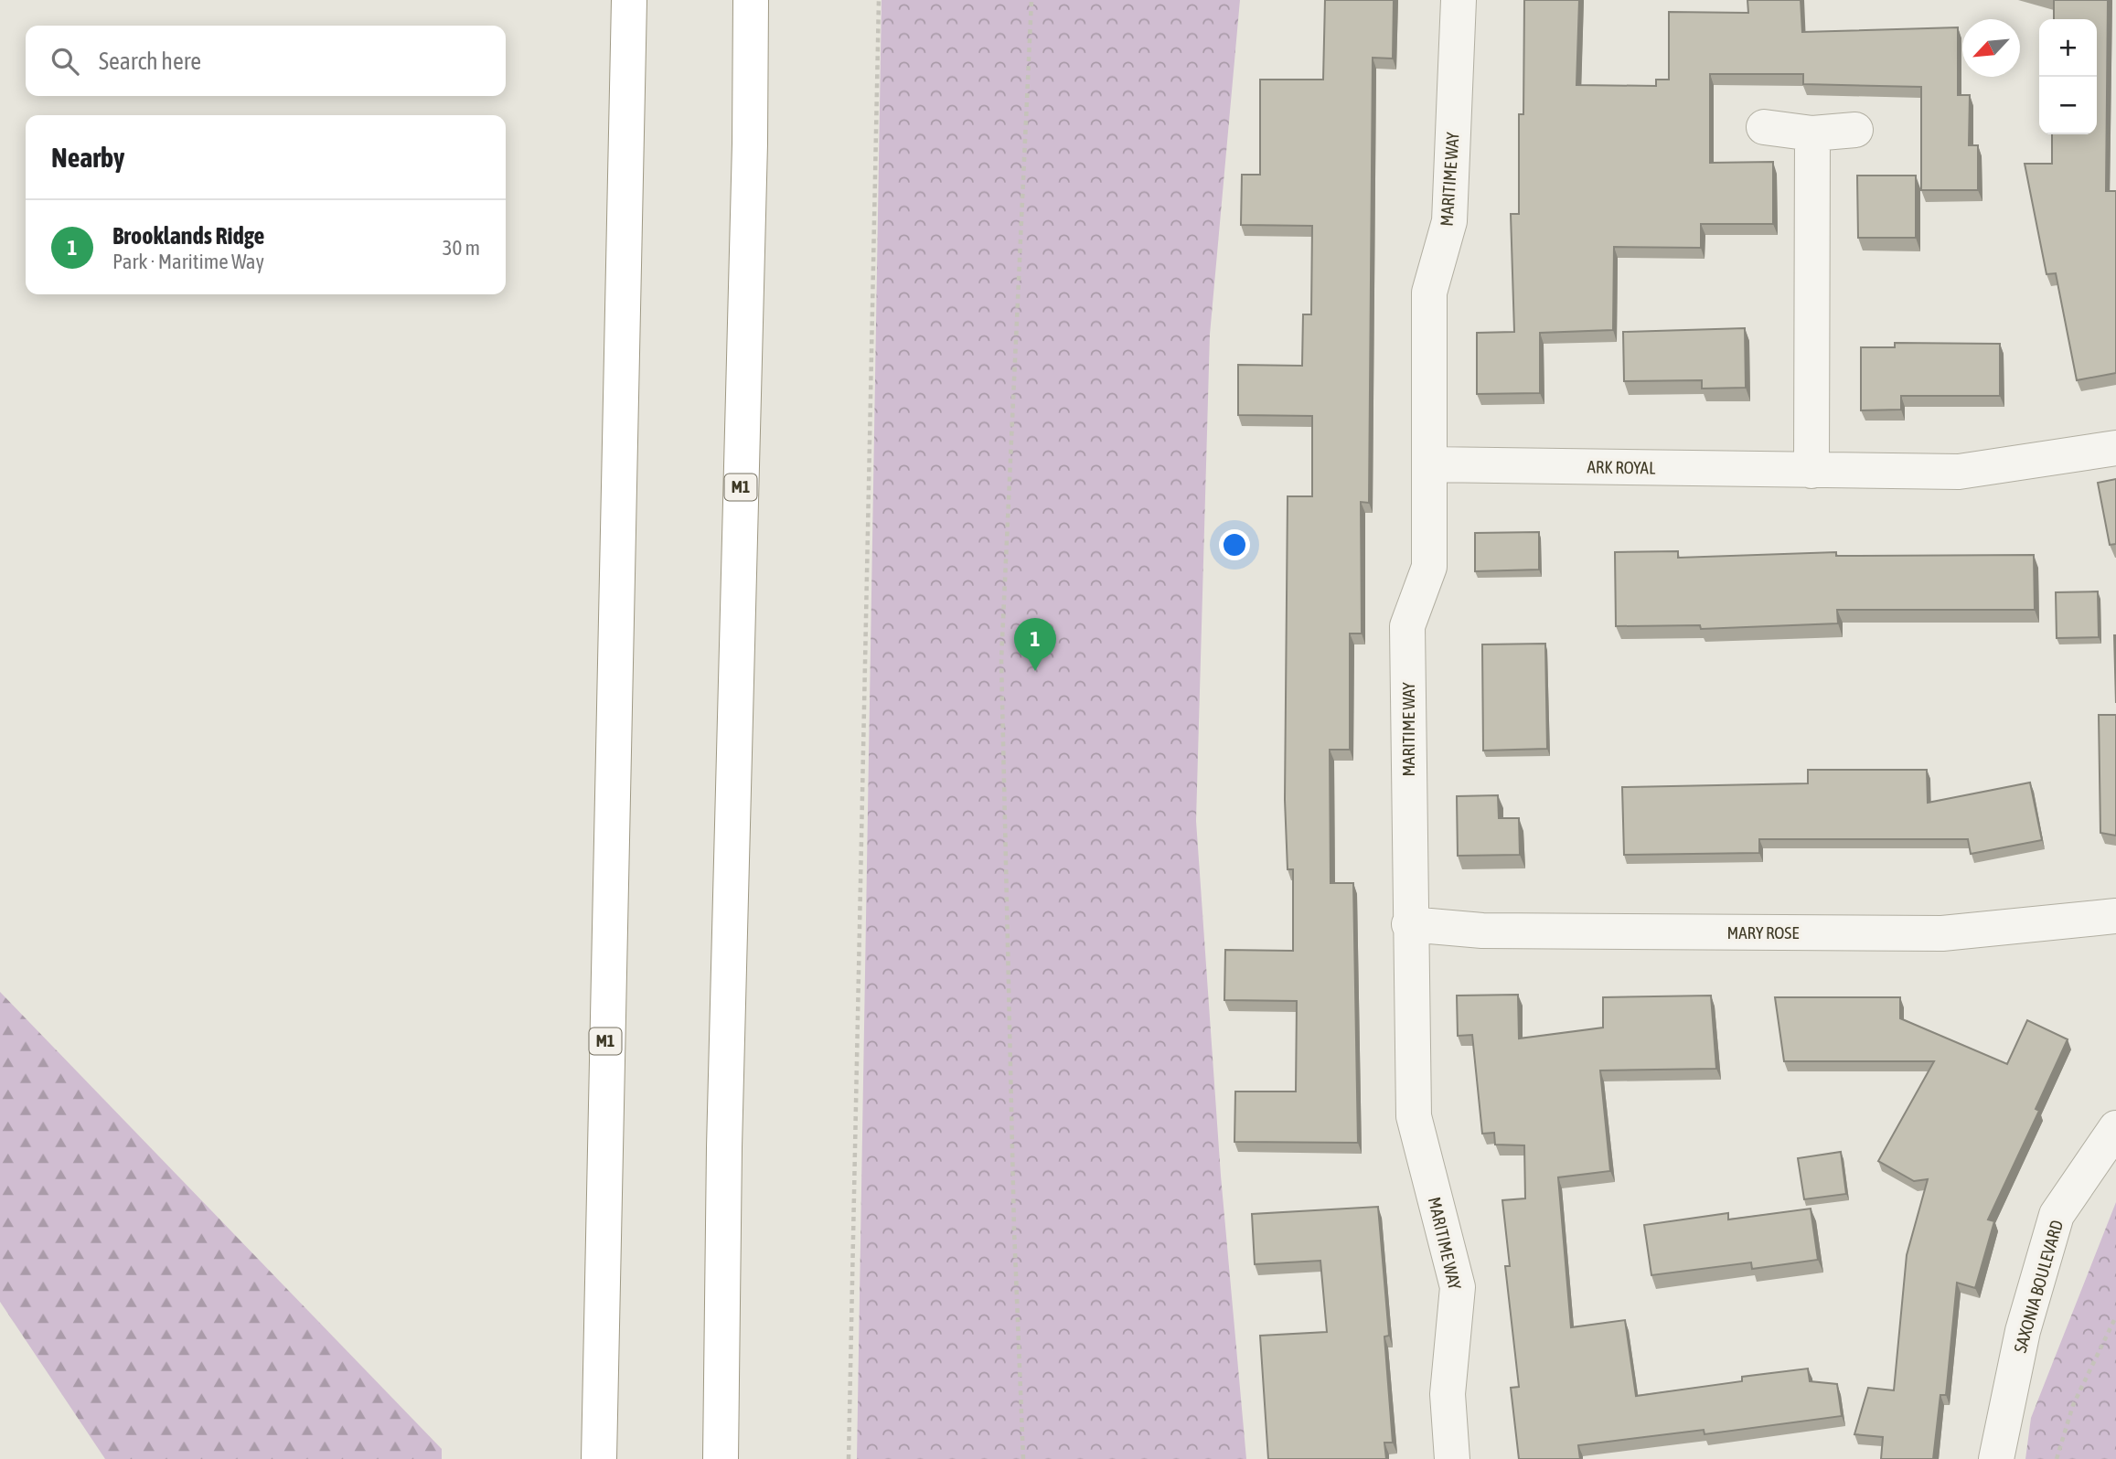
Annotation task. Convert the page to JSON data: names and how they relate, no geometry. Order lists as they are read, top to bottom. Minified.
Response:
{"streets":{"highway":["M1"],"street":["MARITIME WAY","ARK ROYAL","MARY ROSE","SAXONIA BOULEVARD"]},"crossings":[["MARITIME WAY","ARK ROYAL"],["MARITIME WAY","MARY ROSE"]],"north":"bottom left","page":{"map_buttons":["+","−"],"search":"Search here","heading":"Nearby","list":[{"mark":"1","name":"Brooklands Ridge","note":"Park · Maritime Way","value":"30 m"}],"pins":"1"}}
